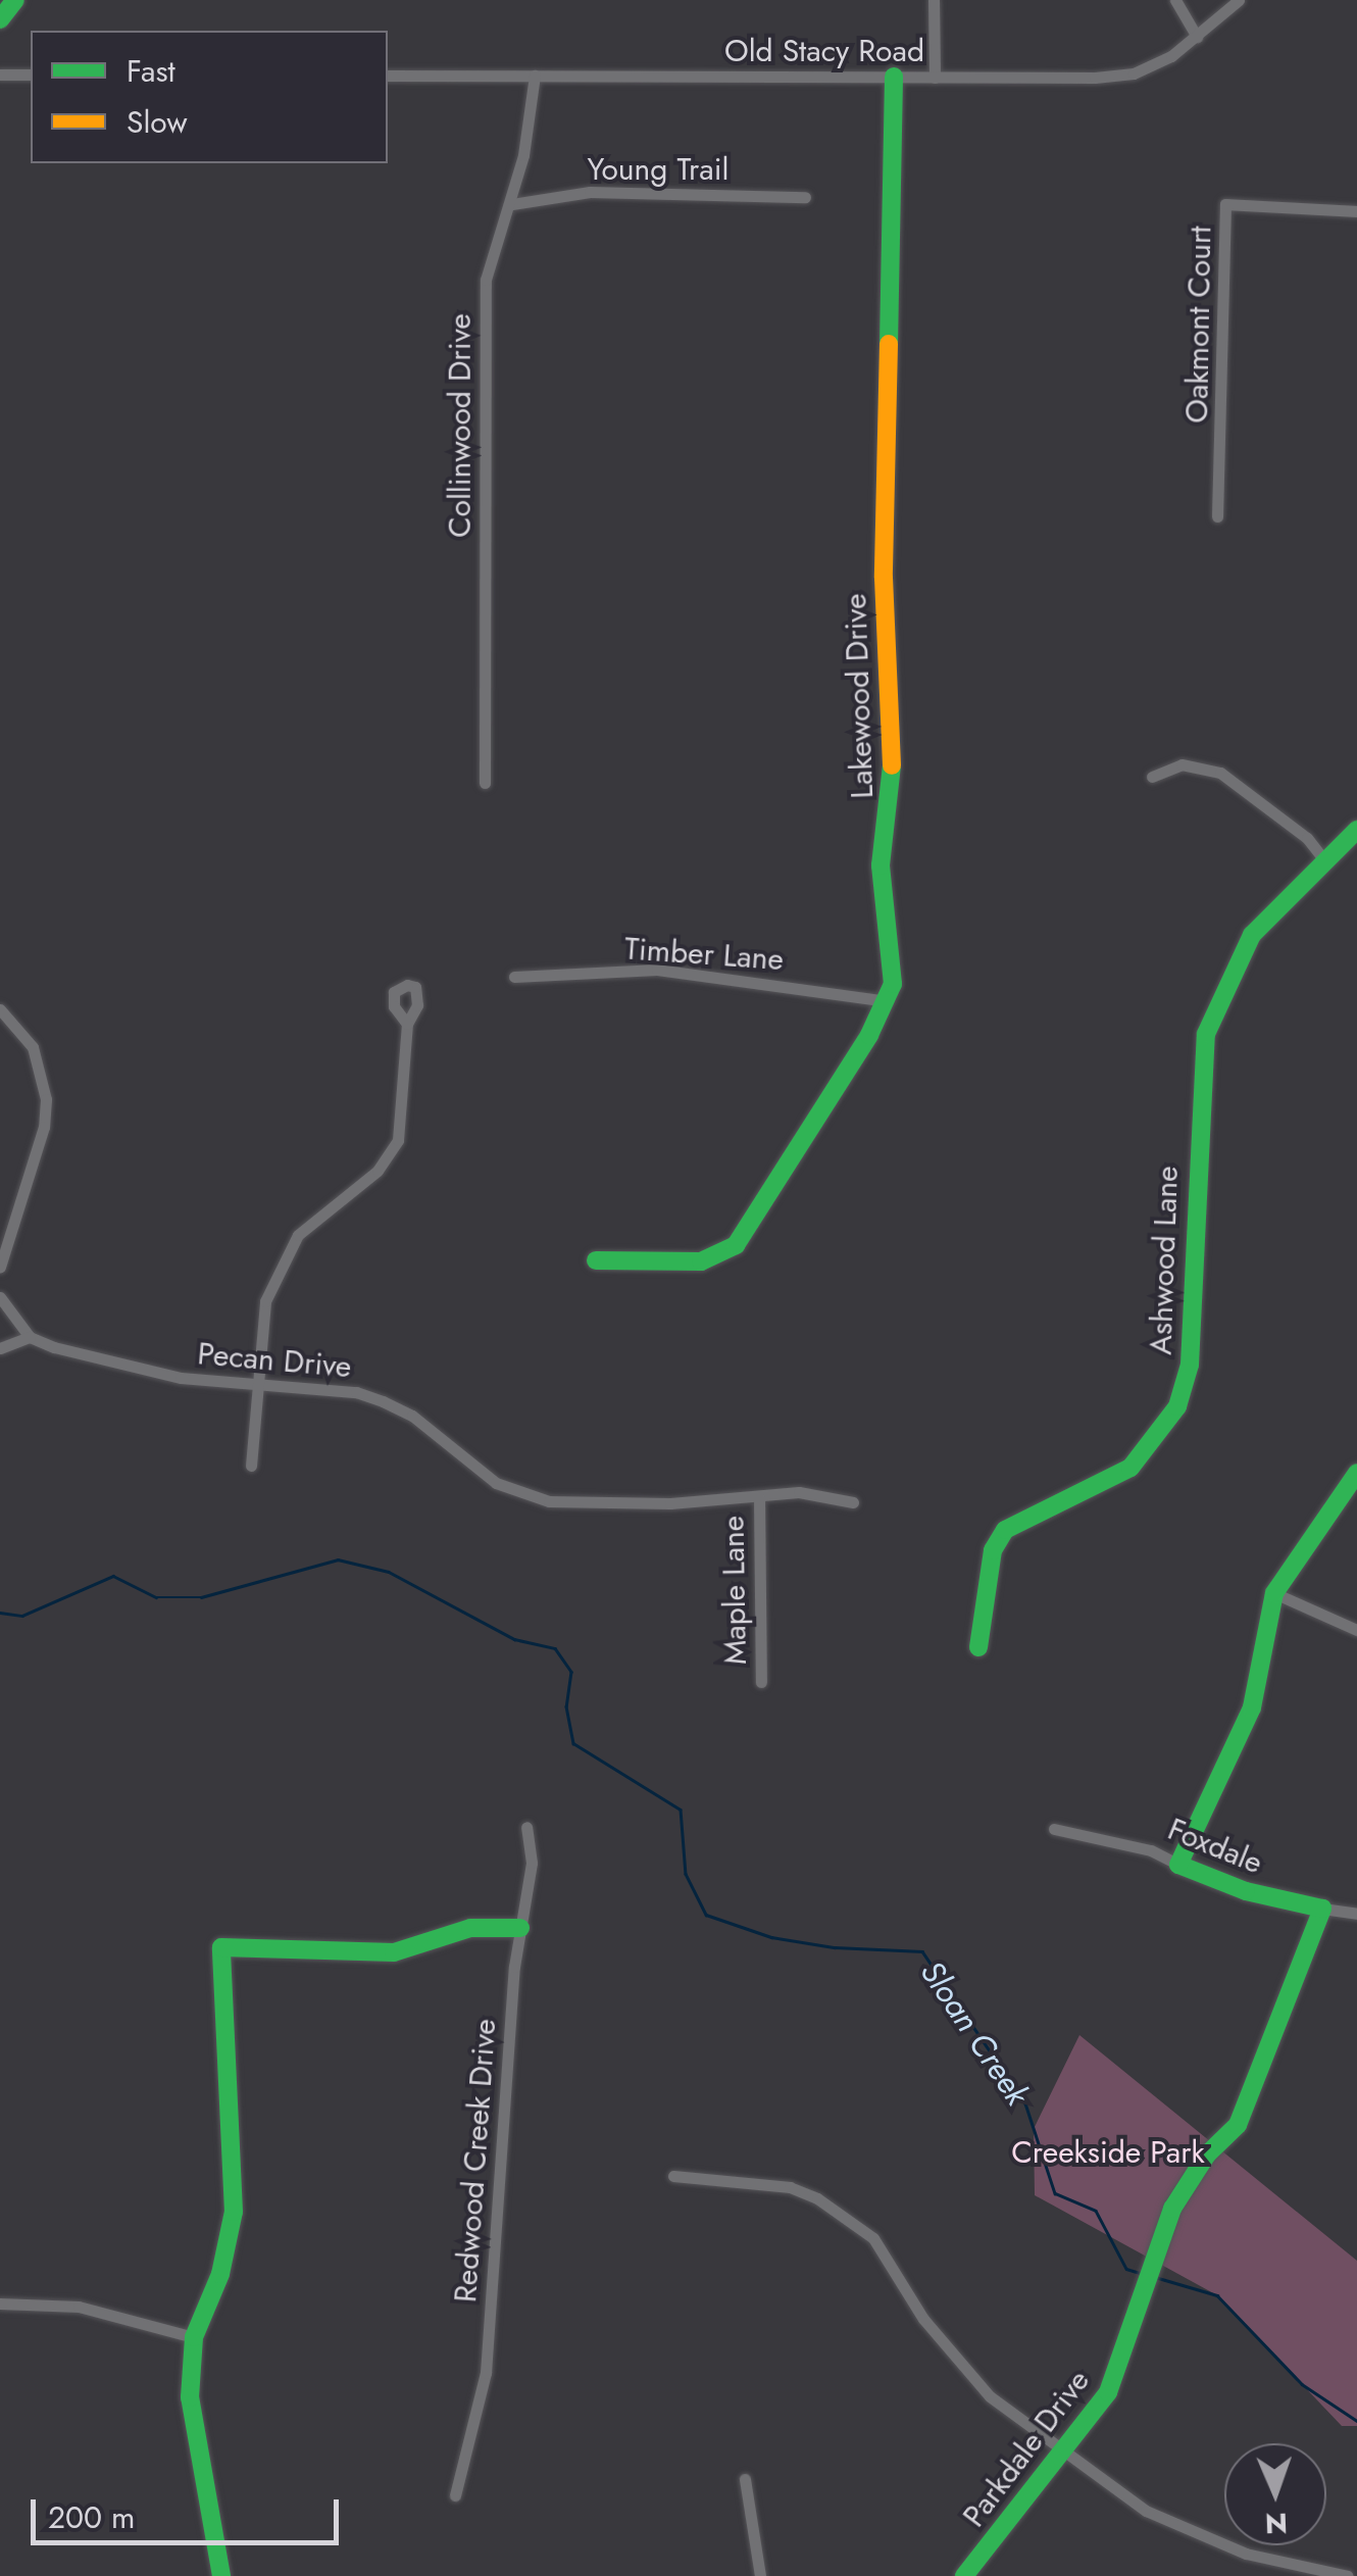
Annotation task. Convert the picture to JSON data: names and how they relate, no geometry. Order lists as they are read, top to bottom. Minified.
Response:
{"streets":{"street":["Old Stacy Road","Young Trail","Oakmont Court","Collinwood Drive","Lakewood Drive","Timber Lane","Ashwood Lane","Pecan Drive","Maple Lane","Foxdale","Redwood Creek Drive","Parkdale Drive"]},"crossings":[["Old Stacy Road","Collinwood Drive"],["Old Stacy Road","Lakewood Drive"],["Young Trail","Collinwood Drive"],["Lakewood Drive","Timber Lane"],["Pecan Drive","Maple Lane"],["Foxdale","Parkdale Drive"]],"water":["Sloan Creek"],"parks":["Creekside Park"],"legend":["Fast","Slow"],"scale_bar":"200 m","north":"bottom"}
